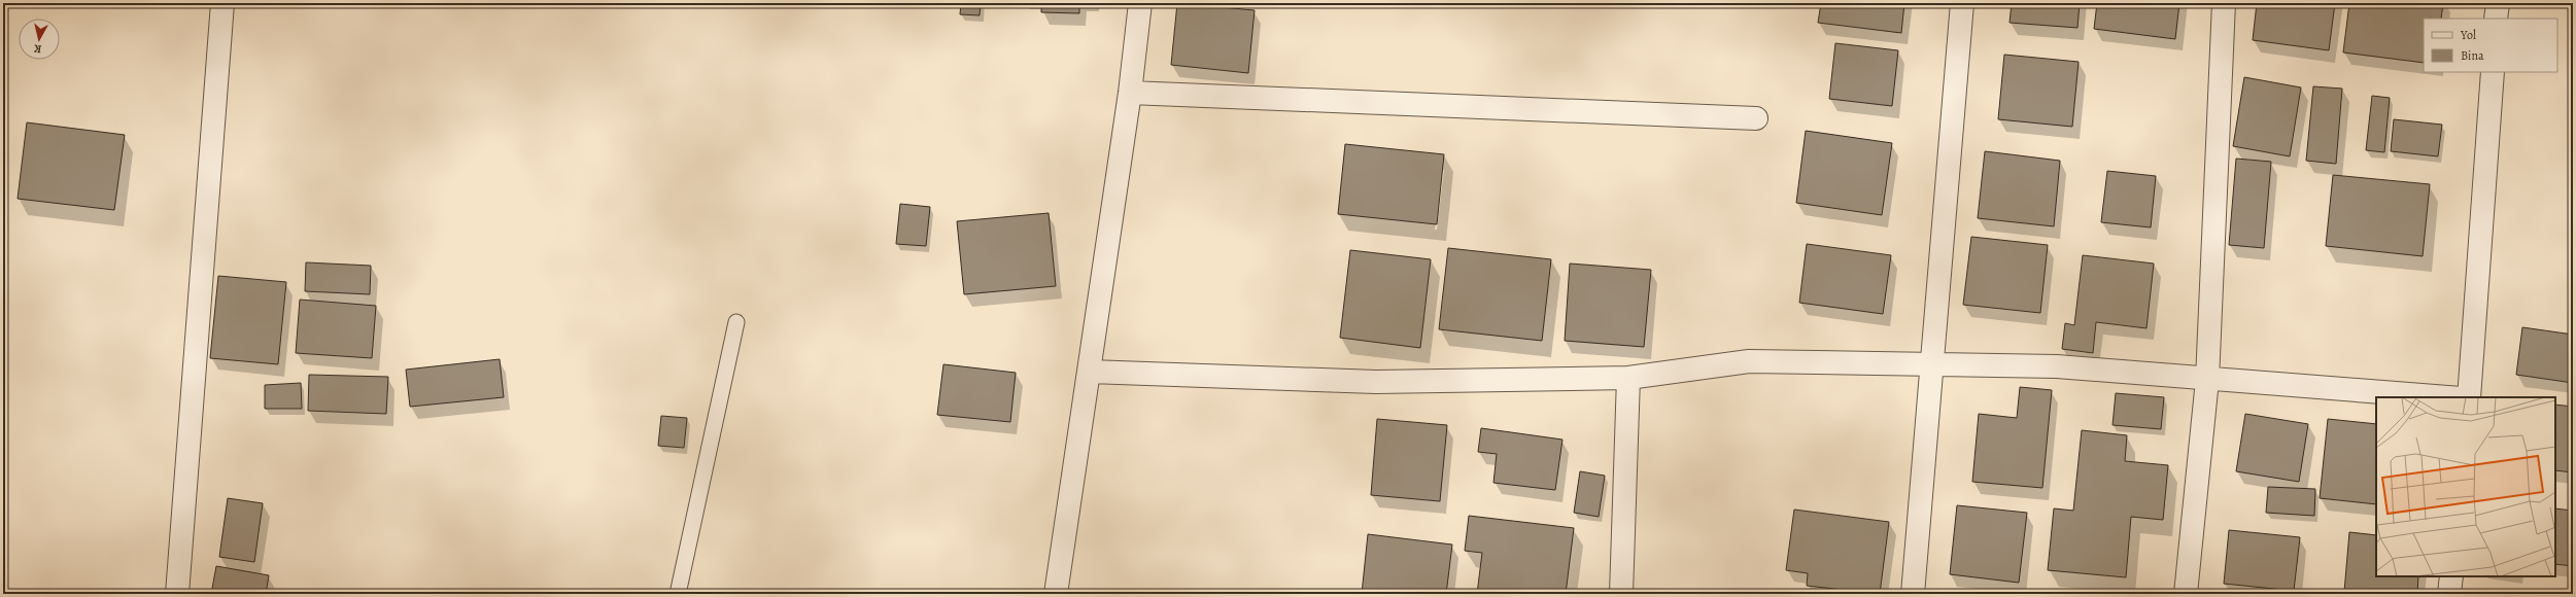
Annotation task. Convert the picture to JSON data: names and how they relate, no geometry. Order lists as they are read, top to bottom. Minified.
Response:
{"legend":["Yol","Bina"],"north":"bottom"}
